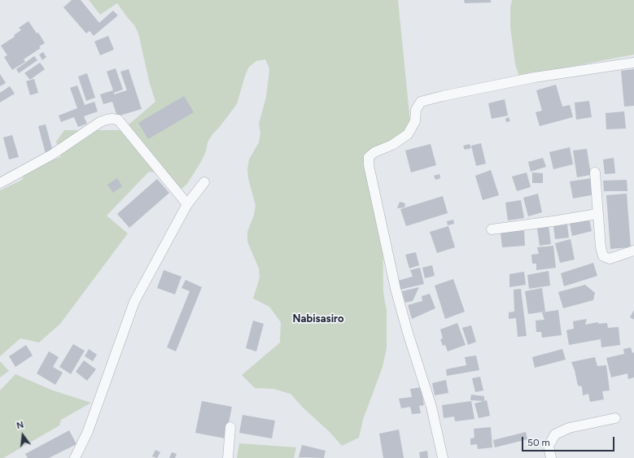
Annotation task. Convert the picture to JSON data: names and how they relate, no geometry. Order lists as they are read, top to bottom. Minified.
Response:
{"districts":["Nabisasiro"],"scale_bar":"50 m","north":"top"}
